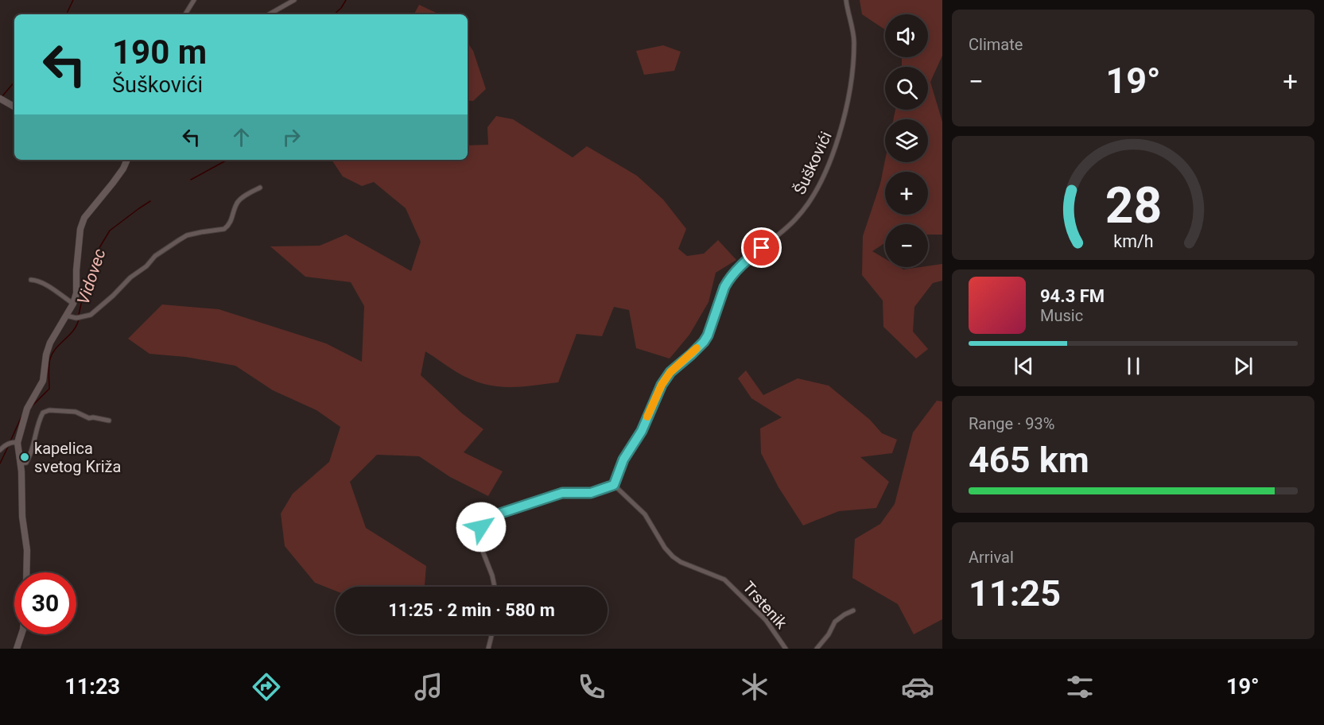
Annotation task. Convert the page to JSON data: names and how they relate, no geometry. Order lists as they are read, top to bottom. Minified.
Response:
{"streets":{"street":["Šuškovići","Trstenik"]},"crossings":[["Šuškovići","Trstenik"]],"water":["Vidovec"],"places":["kapelica svetog Križa"],"page":{"tile":["Climate",["Range · 93%","465 km"],["Arrival","11:25"]],"map_buttons":["+","−"],"turn":["190 m","Šuškovići"],"heat":["−","19°","+"],"song":["94.3 FM","Music"],"limit":"30","trip":"11:25 · 2 min · 580 m","tabs":["11:23","19°"],"gauge":["28","km/h"]}}
